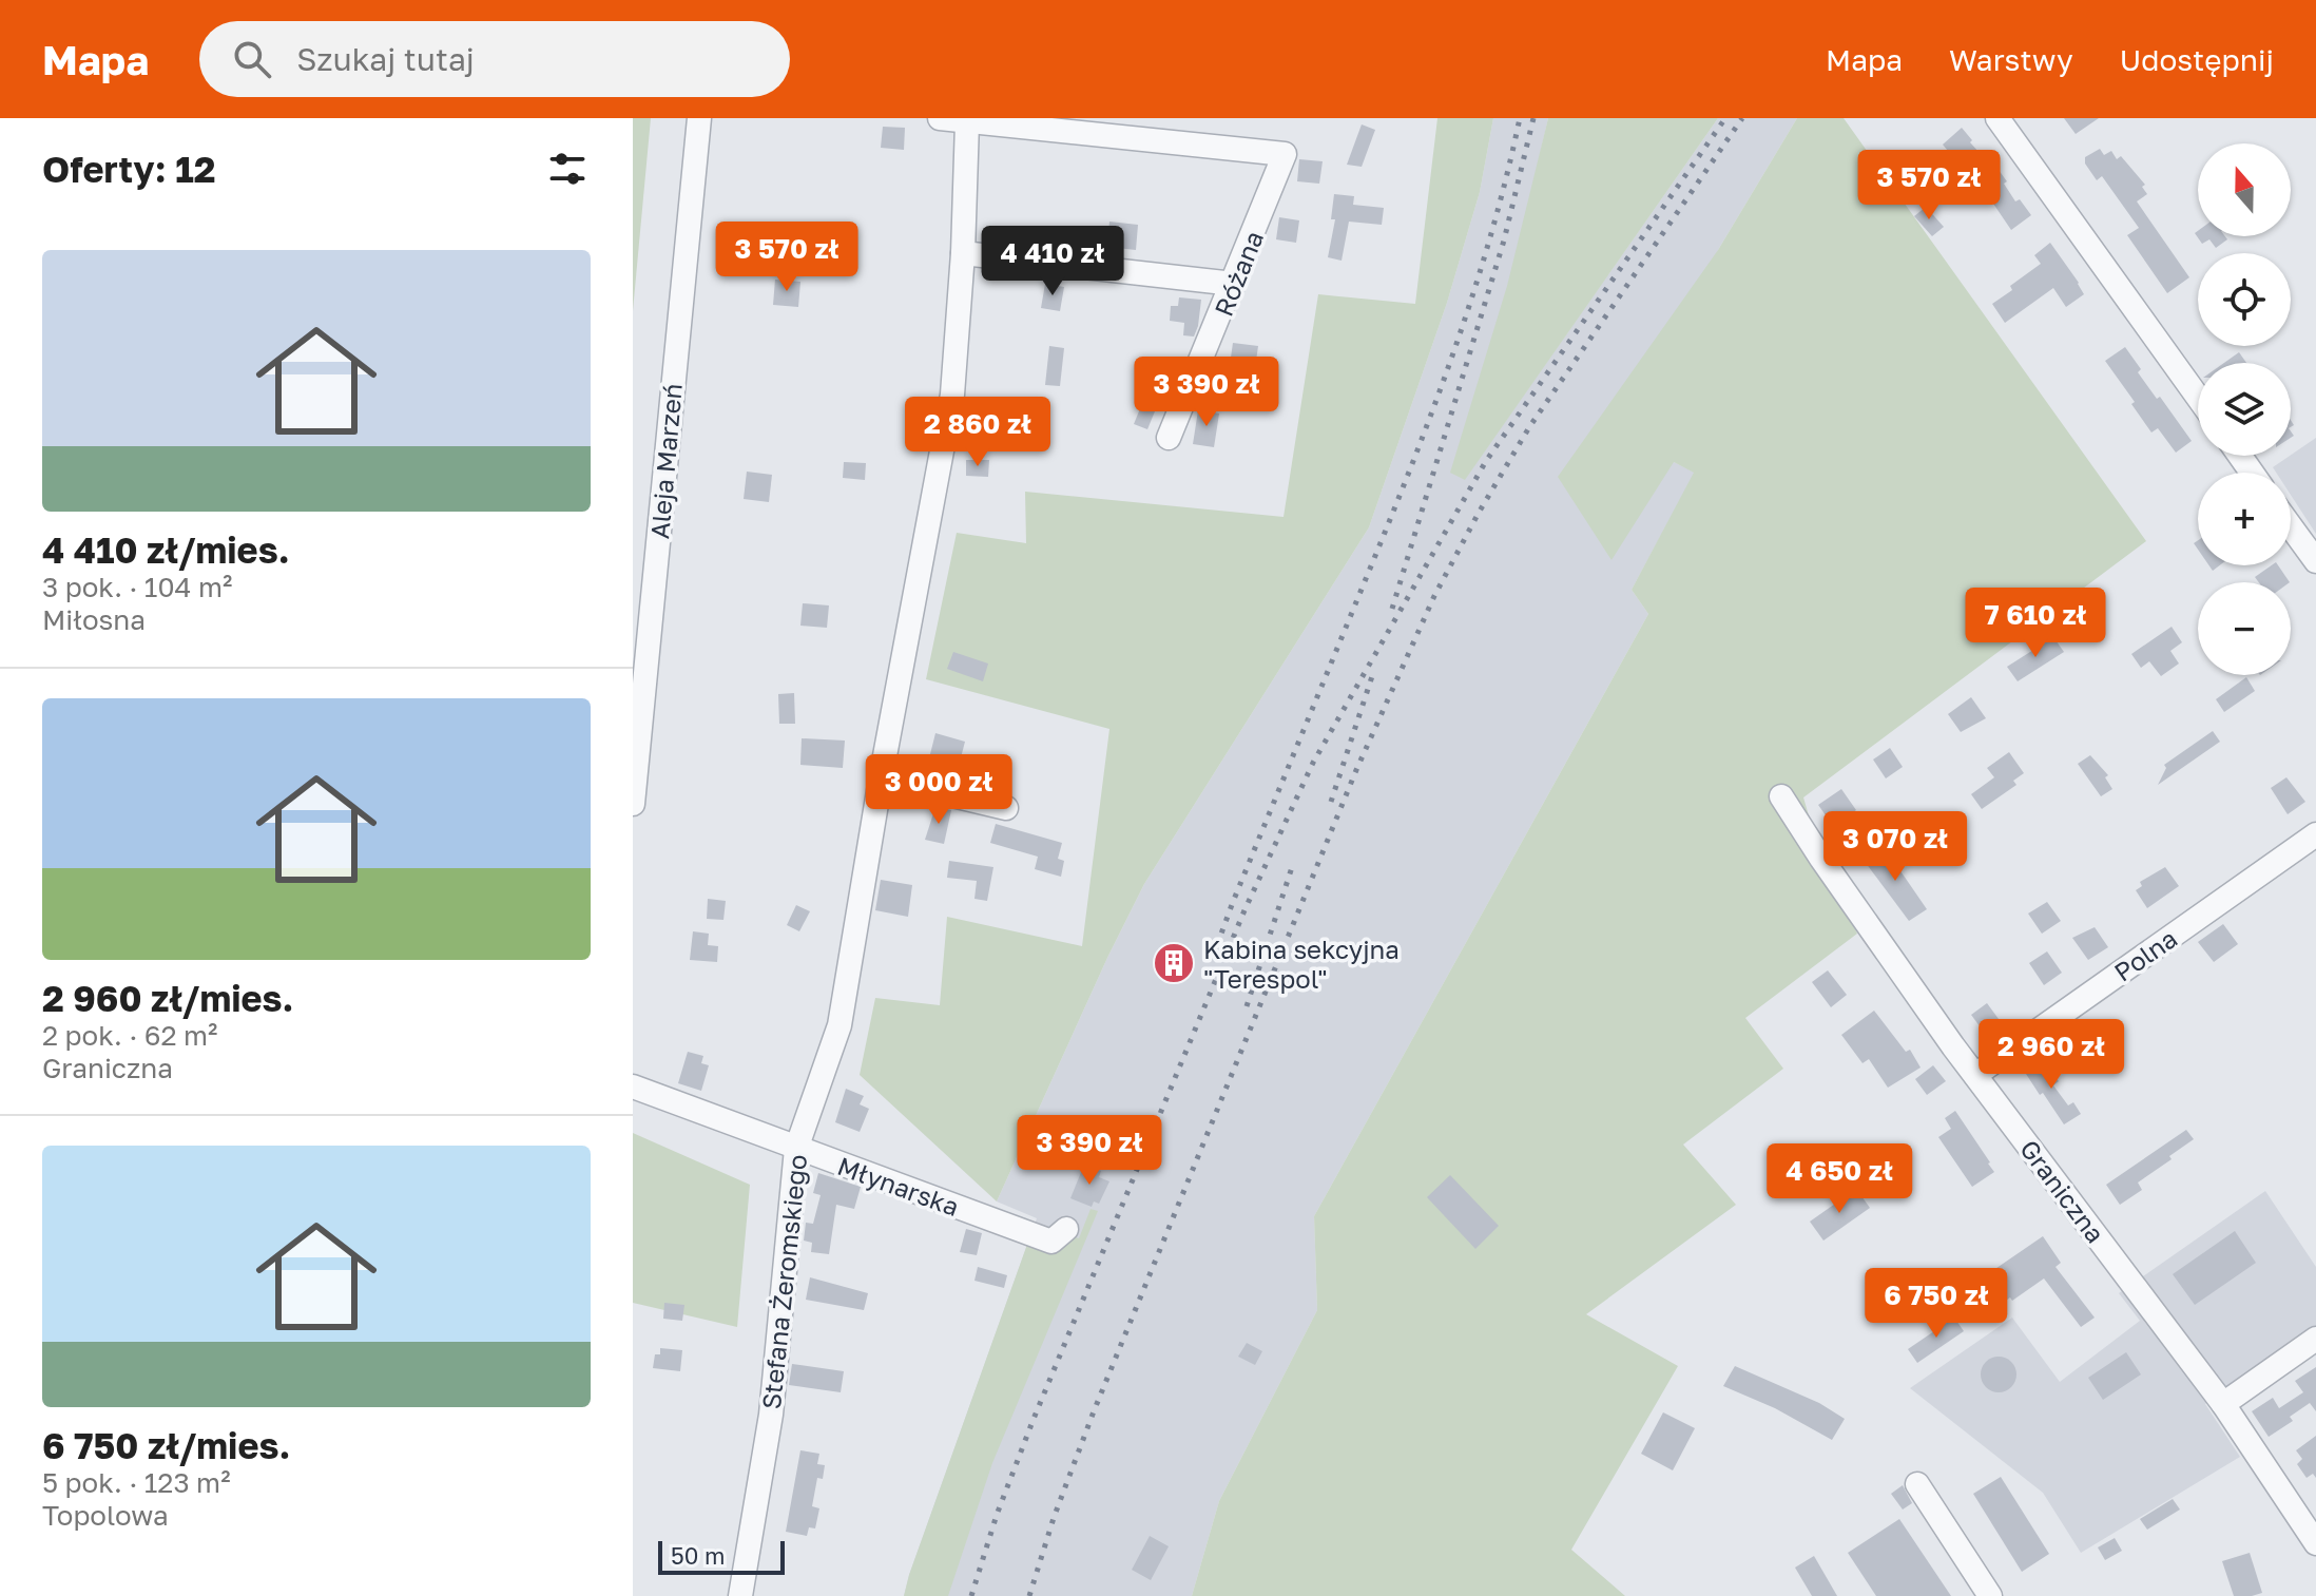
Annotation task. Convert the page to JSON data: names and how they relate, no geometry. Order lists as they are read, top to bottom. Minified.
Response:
{"streets":{"street":["Różana","Aleja Marzeń","Polna","Młynarska","Graniczna","Stefana Żeromskiego"]},"crossings":[["Różana","Stefana Żeromskiego"],["Polna","Graniczna"],["Młynarska","Stefana Żeromskiego"]],"places":{"building":["Kabina sekcyjna \"Terespol\""]},"scale_bar":"50 m","north":"top","page":{"header":"Mapa","search":"Szukaj tutaj","nav":["Mapa","Warstwy","Udostępnij"],"heading":"Oferty: 12","map_buttons":["+","−"],"price":["3 570 zł","3 570 zł","4 410 zł","3 390 zł","2 860 zł","7 610 zł","3 000 zł","3 070 zł","2 960 zł","3 390 zł","4 650 zł","6 750 zł"],"list":[{"name":"4 410 zł/mies.","note":"3 pok. · 104 m² · Miłosna"},{"name":"2 960 zł/mies.","note":"2 pok. · 62 m² · Graniczna"},{"name":"6 750 zł/mies.","note":"5 pok. · 123 m² · Topolowa"}],"scale":"50 m"}}
